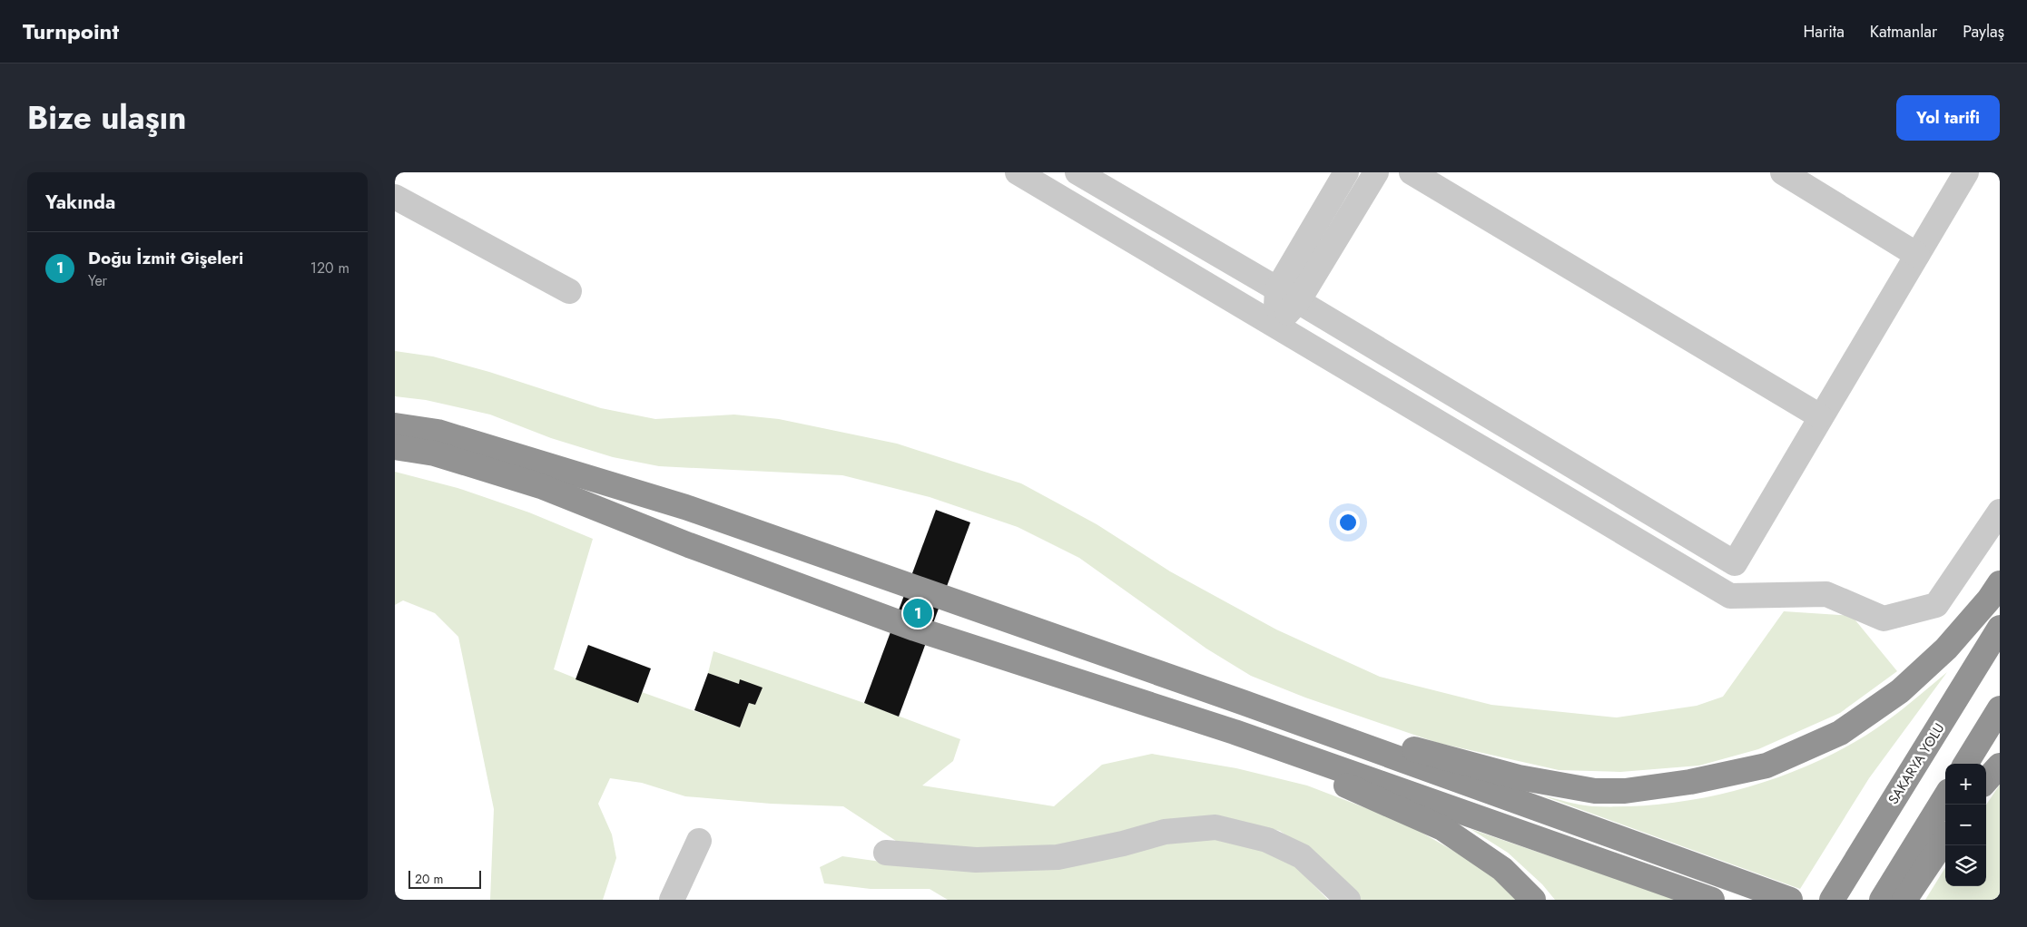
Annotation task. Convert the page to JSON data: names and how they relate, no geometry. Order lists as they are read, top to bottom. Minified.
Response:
{"streets":{"highway":["SAKARYA YOLU"]},"scale_bar":"20 m","page":{"header":"Turnpoint","nav":["Harita","Katmanlar","Paylaş"],"title":"Bize ulaşın","buttons":"Yol tarifi","heading":"Yakında","list":[{"mark":"1","name":"Doğu İzmit Gişeleri","note":"Yer","value":"120 m"}],"pins":"1","map_buttons":["+","−"],"scale":"20 m"}}
